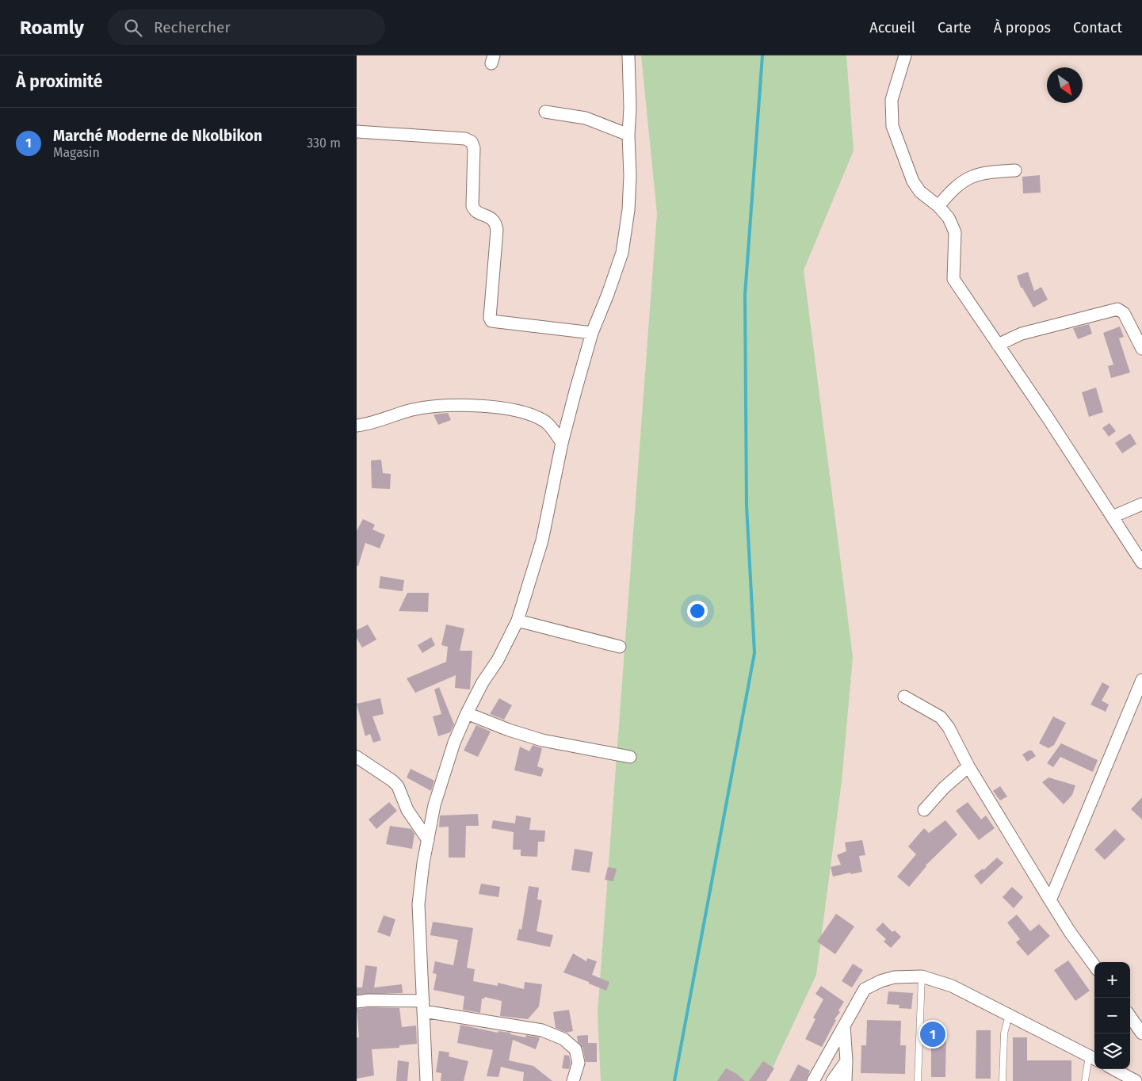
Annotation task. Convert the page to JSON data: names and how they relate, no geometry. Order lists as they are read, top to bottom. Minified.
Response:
{"north":"bottom right","page":{"header":"Roamly","search":"Rechercher","nav":["Accueil","Carte","À propos","Contact"],"heading":"À proximité","list":[{"mark":"1","name":"Marché Moderne de Nkolbikon","note":"Magasin","value":"330 m"}],"map_buttons":["+","−"],"pins":"1"}}
